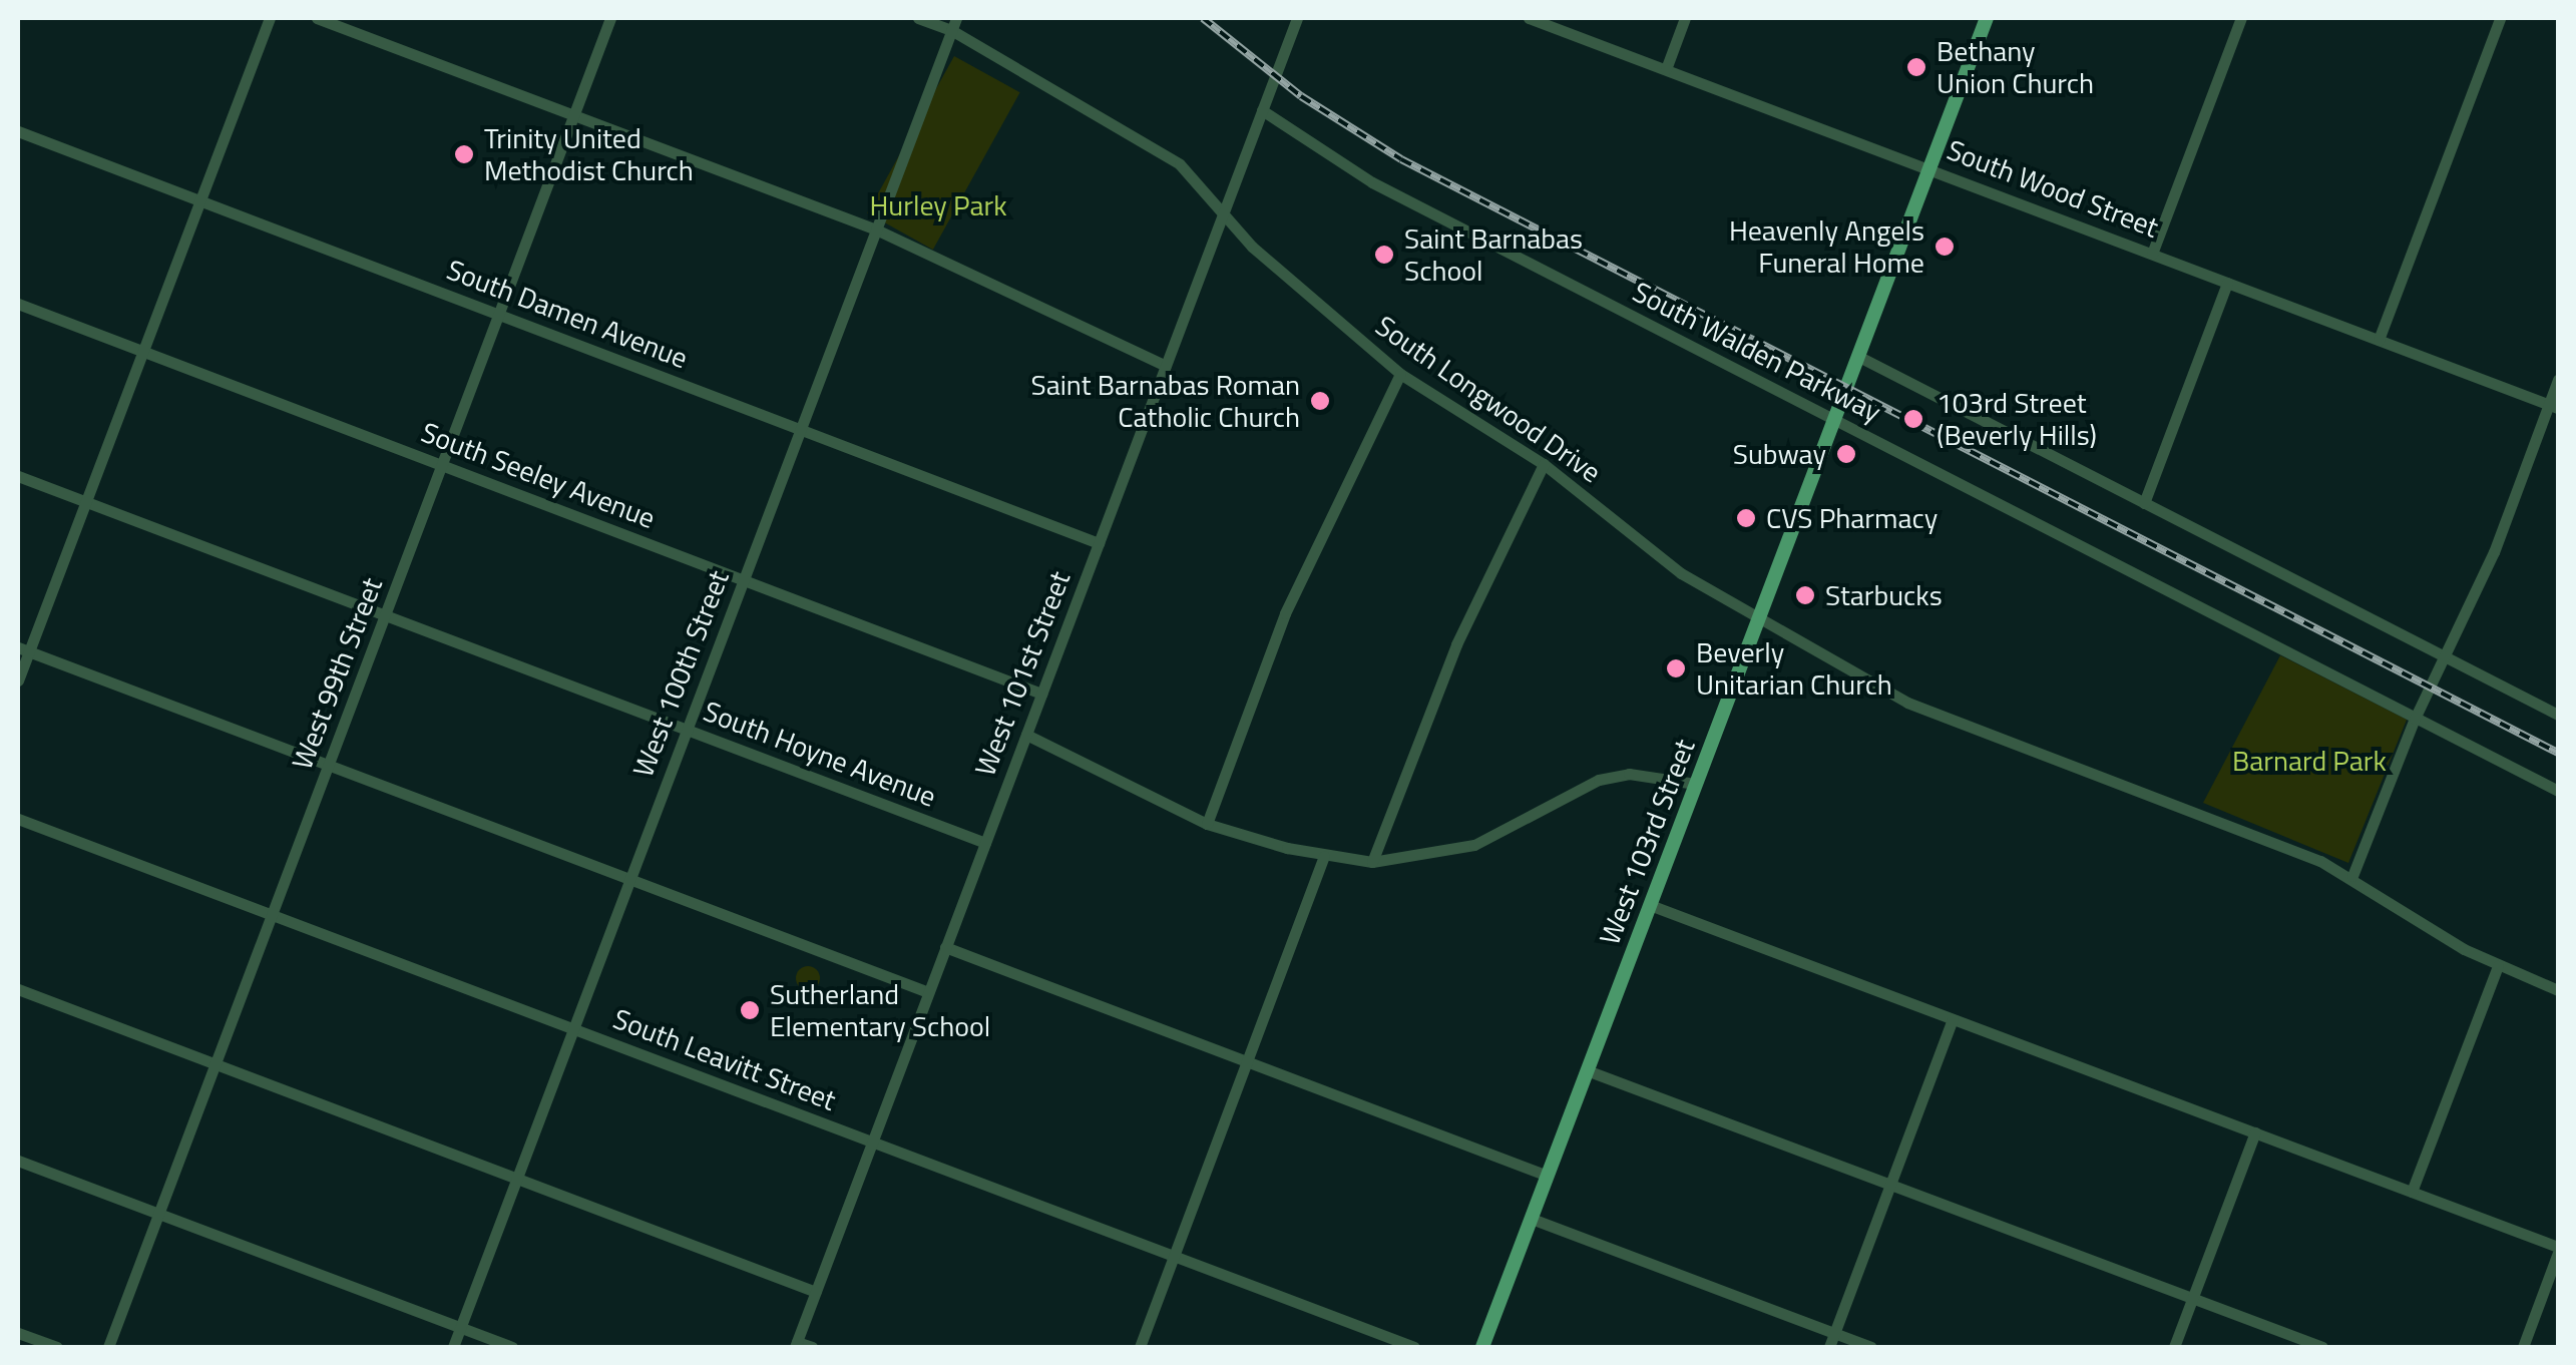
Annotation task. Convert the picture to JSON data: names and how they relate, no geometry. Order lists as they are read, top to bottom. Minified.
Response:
{"streets":{"main road":["West 103rd Street"],"street":["South Wood Street","South Damen Avenue","South Walden Parkway","South Longwood Drive","South Seeley Avenue","West 99th Street","West 100th Street","West 101st Street","South Hoyne Avenue","South Leavitt Street"]},"crossings":[["South Wood Street","West 103rd Street"],["South Damen Avenue","West 99th Street"],["South Damen Avenue","West 100th Street"],["South Damen Avenue","West 101st Street"],["South Walden Parkway","West 101st Street"],["South Walden Parkway","West 103rd Street"],["South Longwood Drive","West 100th Street"],["South Longwood Drive","West 101st Street"],["South Longwood Drive","West 103rd Street"],["South Seeley Avenue","West 99th Street"],["South Seeley Avenue","West 100th Street"],["South Seeley Avenue","West 101st Street"],["West 99th Street","South Hoyne Avenue"],["West 99th Street","South Leavitt Street"],["West 100th Street","South Hoyne Avenue"],["West 100th Street","South Leavitt Street"],["West 101st Street","South Hoyne Avenue"],["West 101st Street","South Leavitt Street"]],"parks":["Hurley Park","Barnard Park"],"places":["Bethany Union Church","Trinity United Methodist Church","Heavenly Angels Funeral Home","Saint Barnabas School","Saint Barnabas Roman Catholic Church","103rd Street (Beverly Hills)","Subway","CVS Pharmacy","Starbucks","Beverly Unitarian Church","Sutherland Elementary School"]}
